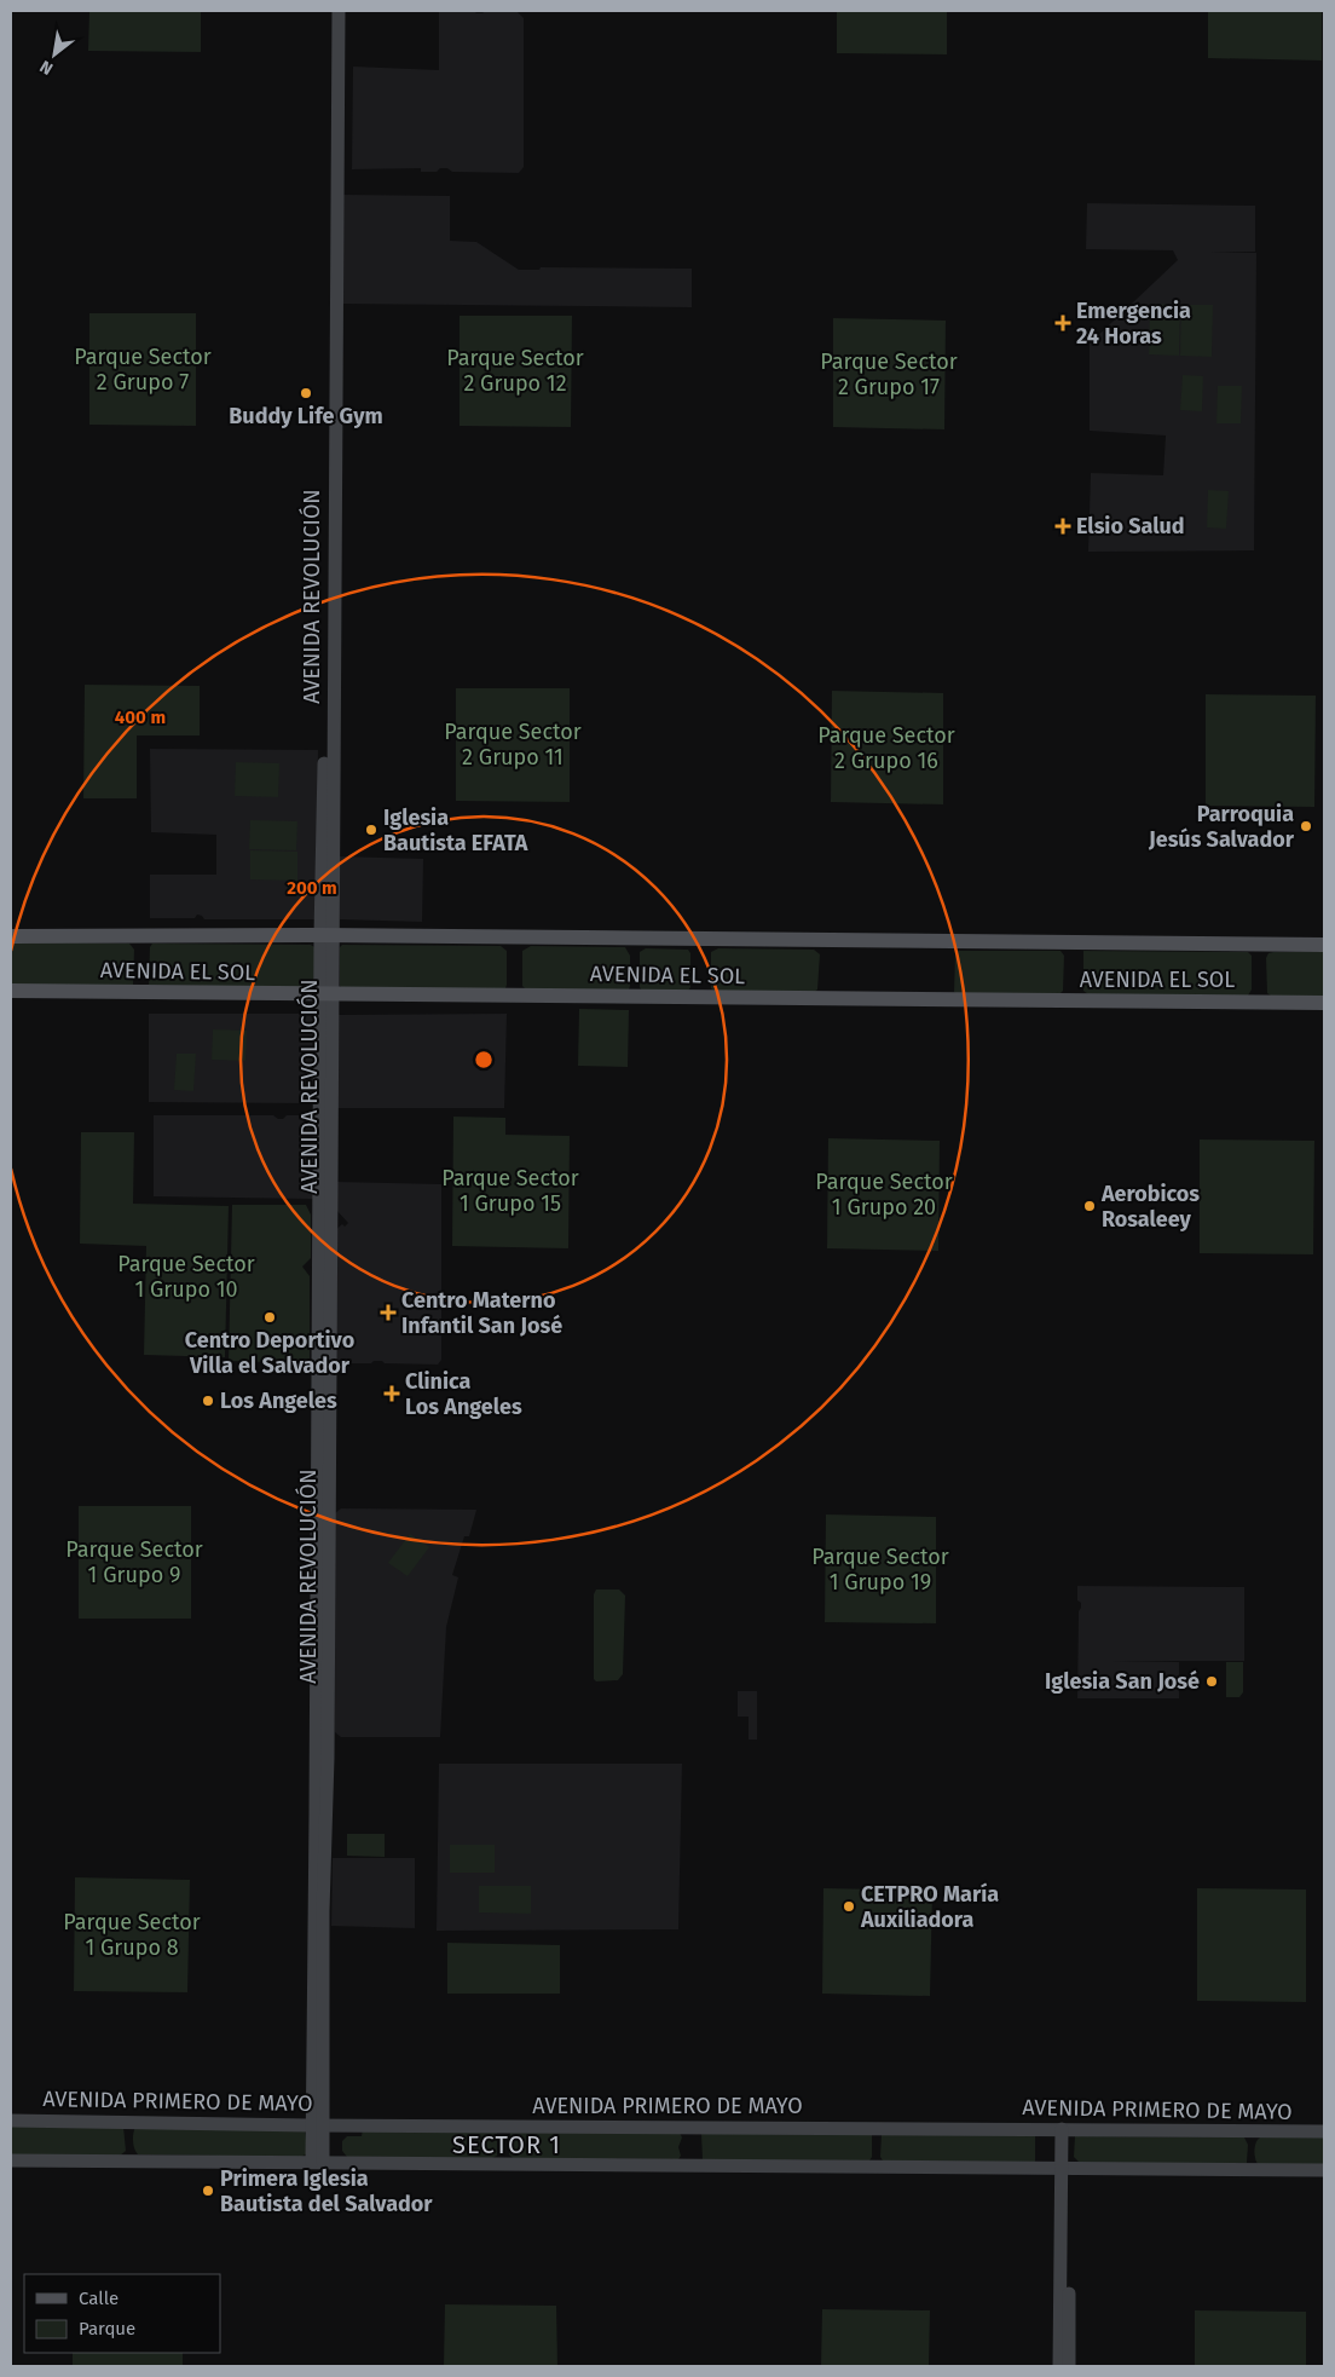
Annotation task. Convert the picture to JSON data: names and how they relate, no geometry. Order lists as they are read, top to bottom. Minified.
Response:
{"streets":{"main road":["AVENIDA REVOLUCIÓN","AVENIDA EL SOL","AVENIDA PRIMERO DE MAYO"]},"crossings":[["AVENIDA REVOLUCIÓN","AVENIDA EL SOL"],["AVENIDA REVOLUCIÓN","AVENIDA PRIMERO DE MAYO"]],"districts":["SECTOR 1"],"parks":["Parque Sector 2 Grupo 7","Parque Sector 2 Grupo 12","Parque Sector 2 Grupo 17","Parque Sector 2 Grupo 11","Parque Sector 2 Grupo 16","Parque Sector 1 Grupo 15","Parque Sector 1 Grupo 20","Parque Sector 1 Grupo 10","Parque Sector 1 Grupo 9","Parque Sector 1 Grupo 19","Parque Sector 1 Grupo 8"],"places":{"health":["Emergencia 24 Horas","Elsio Salud","Centro Materno Infantil San José","Clinica Los Angeles"],"other":["Buddy Life Gym","Parroquia Jesús Salvador","Iglesia Bautista EFATA","Aerobicos Rosaleey","Centro Deportivo Villa el Salvador","Los Angeles","Iglesia San José","CETPRO María Auxiliadora","Primera Iglesia Bautista del Salvador"]},"legend":["Calle","Parque"],"north":"bottom left","rings":["400 m","200 m"]}
